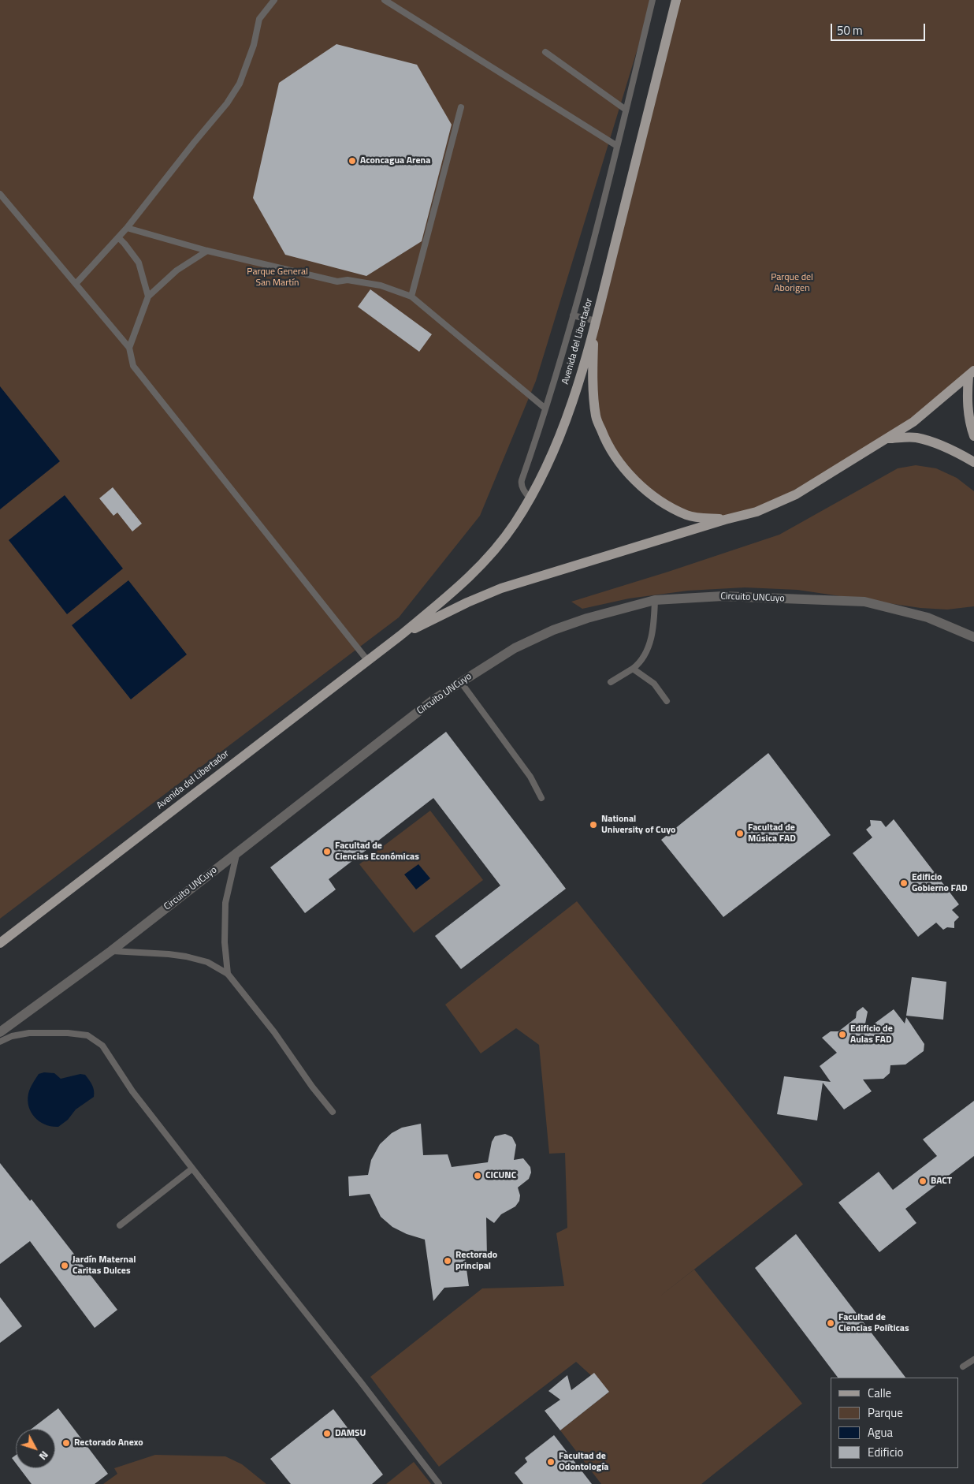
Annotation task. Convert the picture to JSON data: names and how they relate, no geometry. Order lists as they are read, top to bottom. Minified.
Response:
{"streets":{"main road":["Avenida del Libertador"],"street":["Circuito UNCuyo"]},"parks":["Parque General San Martín","Parque del Aborigen"],"places":["Aconcagua Arena","National University of Cuyo","Facultad de Música FAD","Facultad de Ciencias Económicas","Edificio Gobierno FAD","Edificio de Aulas FAD","CICUNC","BACT","Rectorado principal","Jardín Maternal Caritas Dulces","Facultad de Ciencias Políticas","DAMSU","Rectorado Anexo","Facultad de Odontología"],"legend":["Calle","Parque","Agua","Edificio"],"scale_bar":"50 m","north":"bottom right"}
